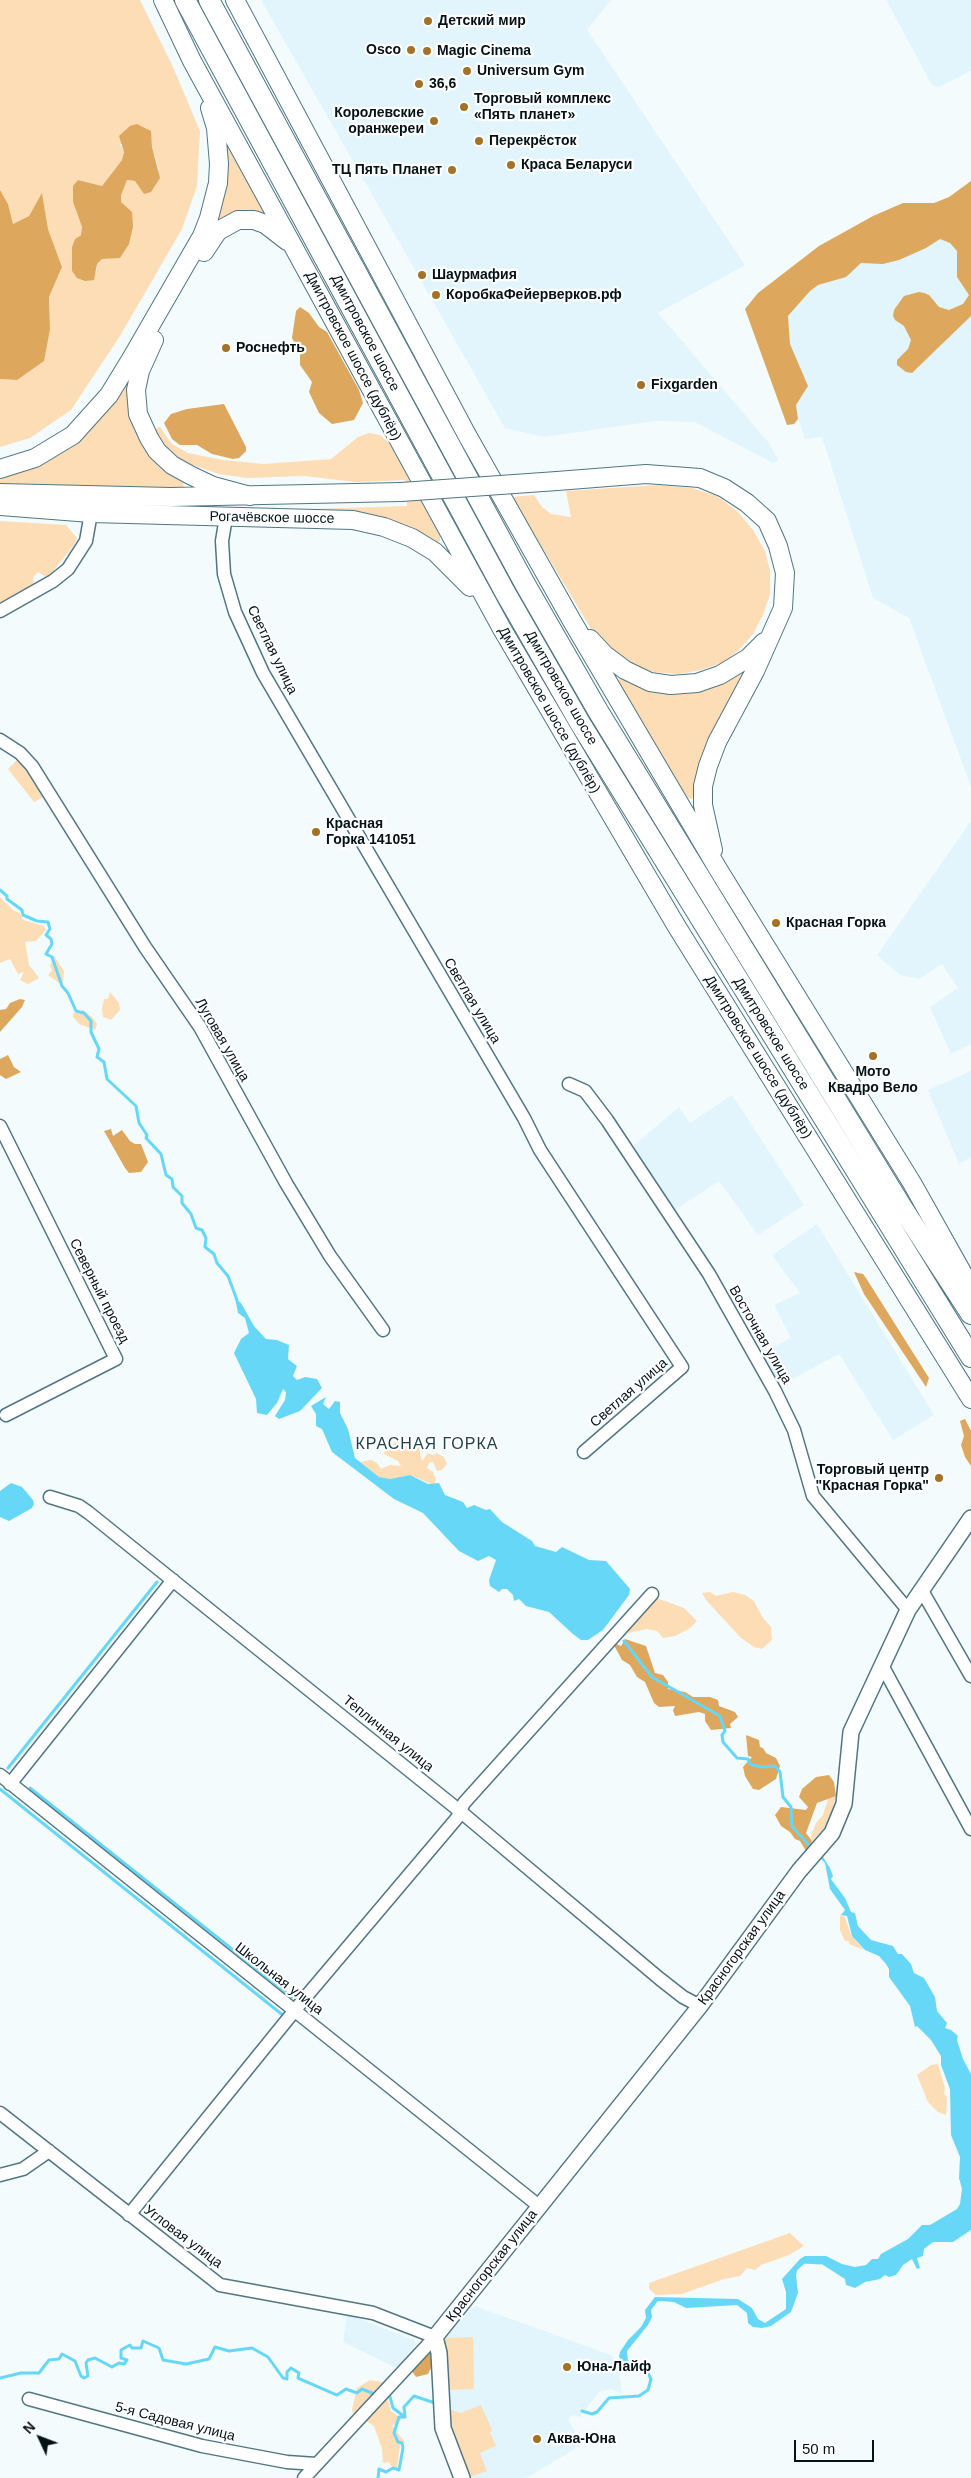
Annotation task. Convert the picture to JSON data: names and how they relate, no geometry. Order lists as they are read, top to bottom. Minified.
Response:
{"streets":{"highway":["Дмитровское шоссе"],"main road":["Дмитровское шоссе (дублёр)","Рогачёвское шоссе"],"street":["Светлая улица","Луговая улица","Северный проезд","Восточная улица","Тепличная улица","Красногорская улица","Школьная улица","Угловая улица","5-я Садовая улица"]},"crossings":[["Дмитровское шоссе (дублёр)","Рогачёвское шоссе"],["Рогачёвское шоссе","Светлая улица"],["Восточная улица","Красногорская улица"],["Тепличная улица","Красногорская улица"],["Красногорская улица","Школьная улица"],["Красногорская улица","Угловая улица"]],"districts":["КРАСНАЯ ГОРКА"],"places":["Детский мир","Osco","Magic Cinema","Universum Gym","36,6","Торговый комплекс «Пять планет»","Королевские оранжереи","Перекрёсток","Краса Беларуси","ТЦ Пять Планет","Шаурмафия","КоробкаФейерверков.рф","Роснефть","Fixgarden","Красная Горка 141051","Красная Горка","Мото Квадро Вело","Торговый центр \"Красная Горка\"","Юна-Лайф","Аква-Юна"],"scale_bar":"50 m","north":"top left"}
